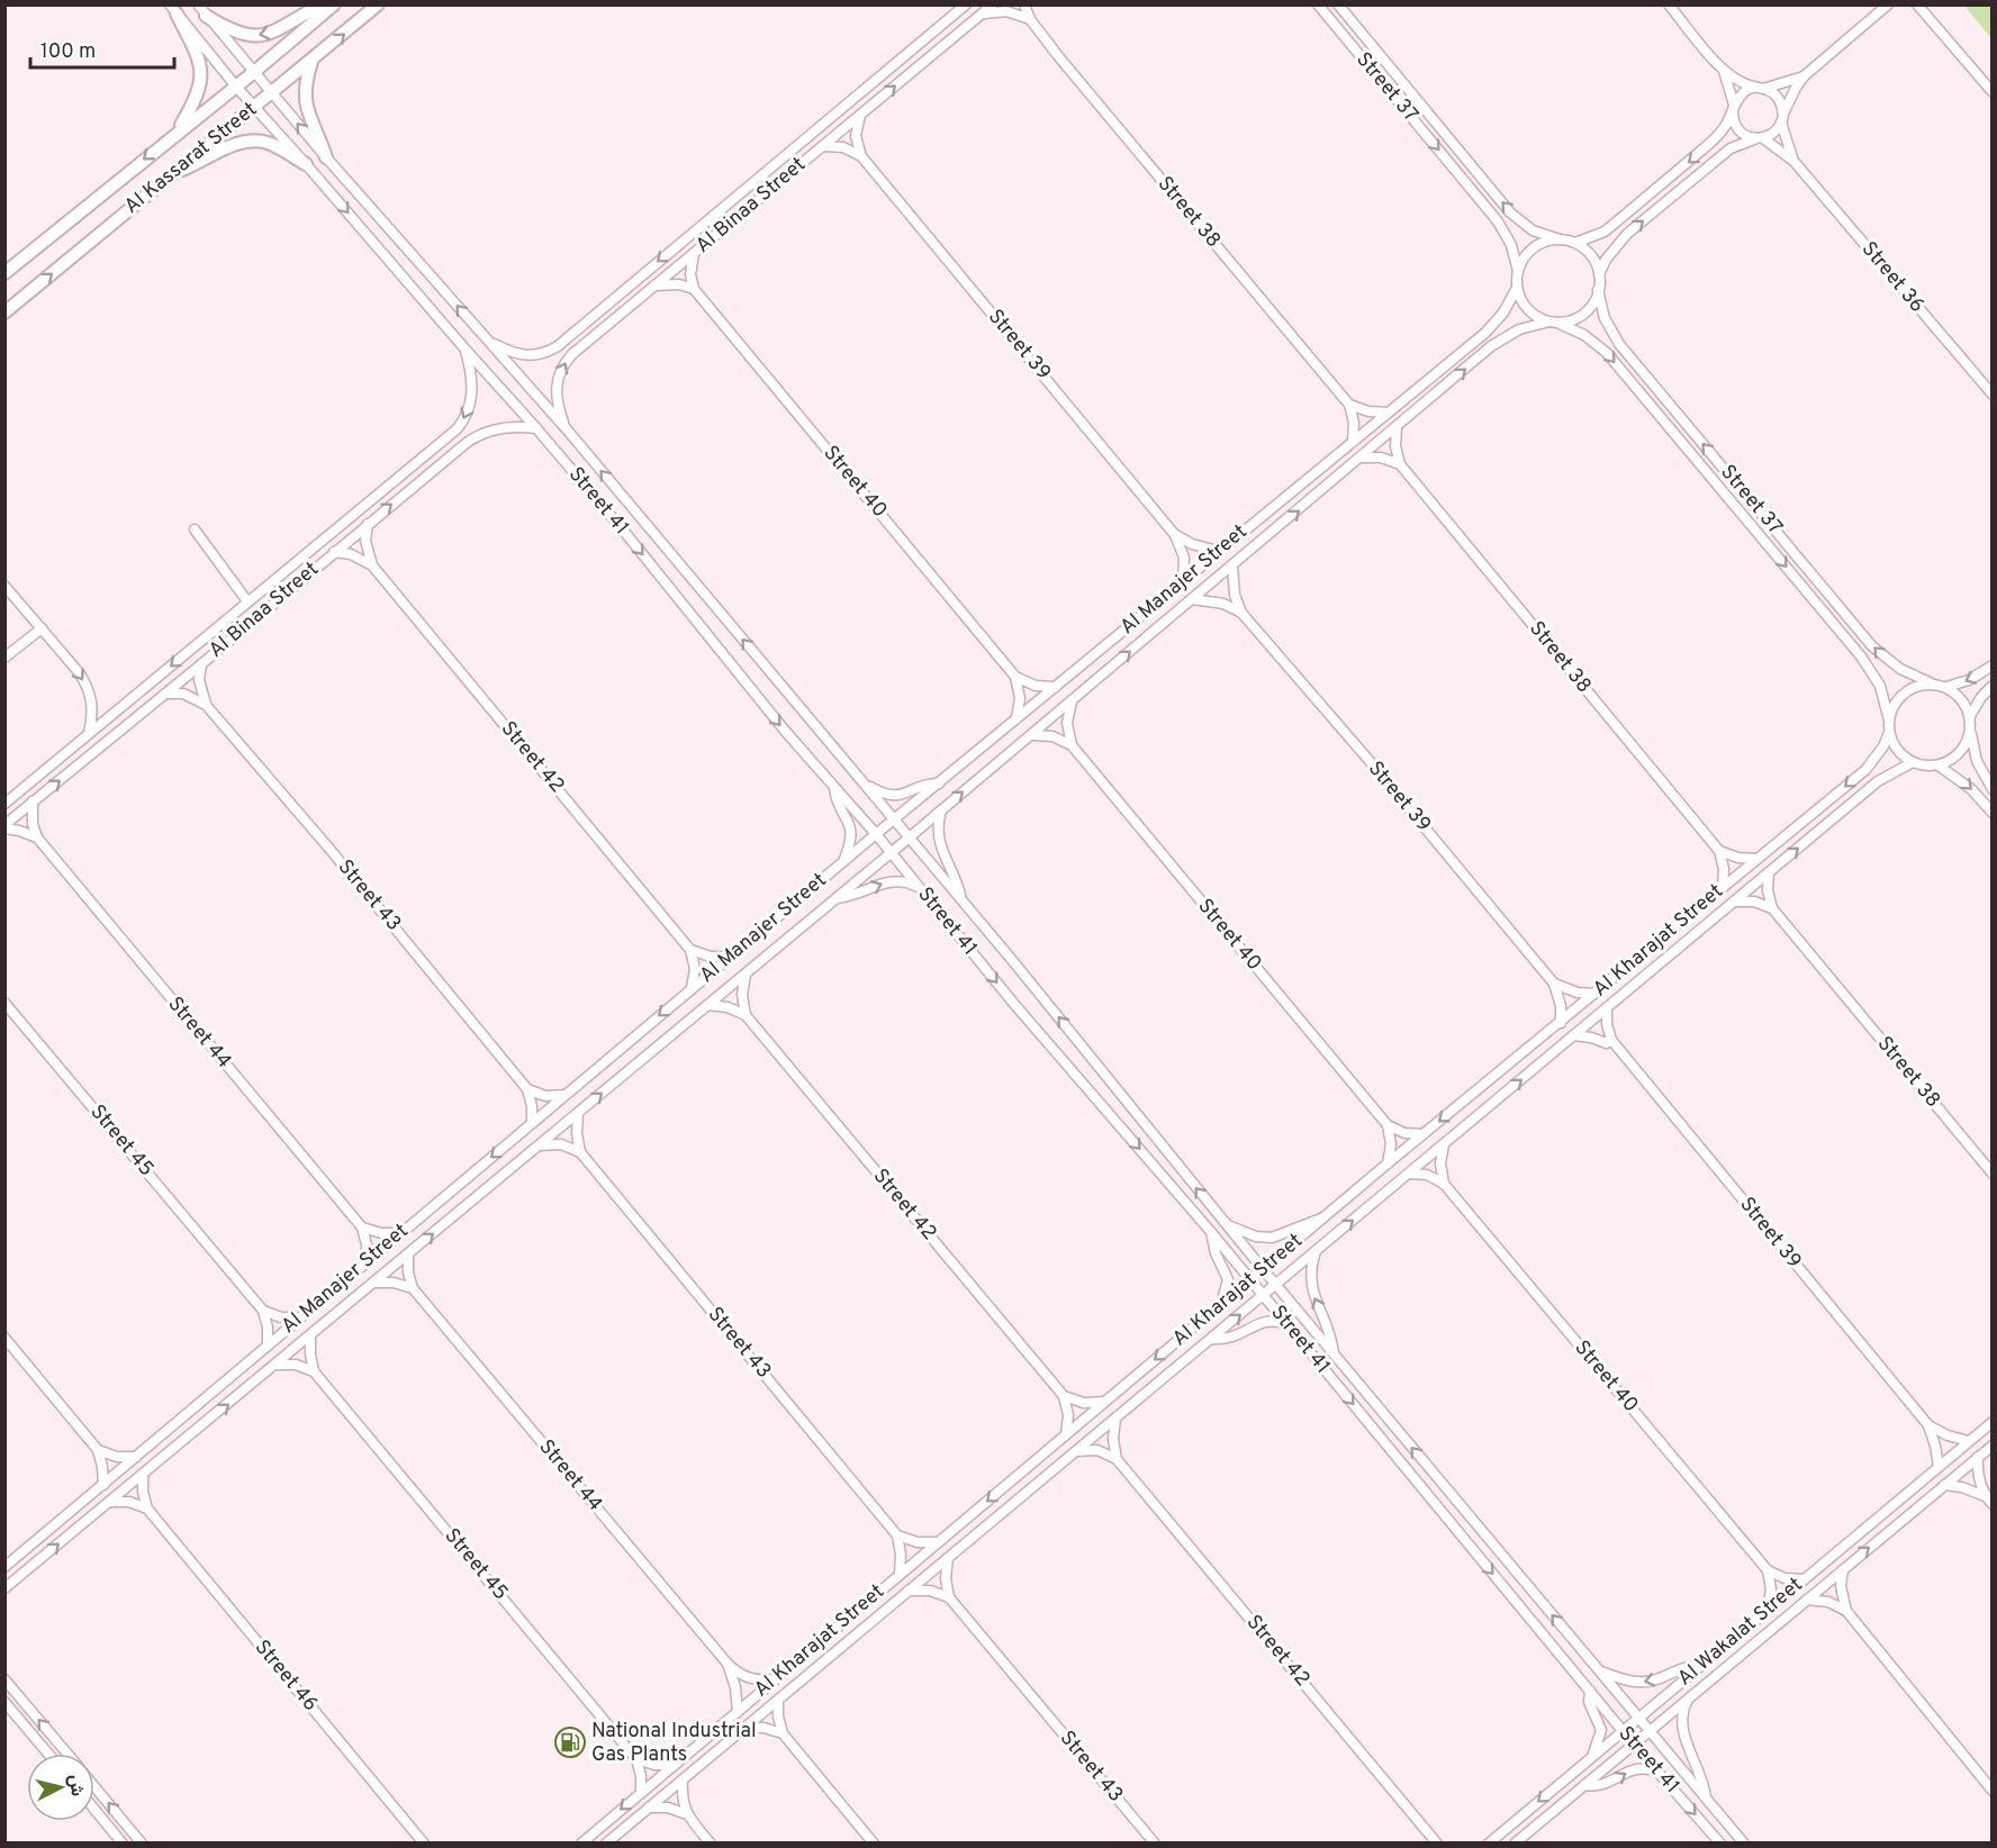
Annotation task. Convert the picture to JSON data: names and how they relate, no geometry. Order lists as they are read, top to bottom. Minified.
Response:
{"streets":{"street":["Street 37","Al Kassarat Street","Al Binaa Street","Street 38","Street 36","Street 39","Street 40","Street 41","Al Manajer Street","Street 42","Street 43","Al Kharajat Street","Street 44","Street 45","Al Wakalat Street","Street 46"]},"crossings":[["Street 37","Al Manajer Street"],["Street 37","Al Kharajat Street"],["Al Kassarat Street","Street 41"],["Al Binaa Street","Street 41"],["Al Binaa Street","Street 42"],["Al Binaa Street","Street 43"],["Street 39","Al Manajer Street"],["Street 39","Al Kharajat Street"],["Street 39","Al Wakalat Street"],["Street 41","Al Manajer Street"],["Street 41","Al Kharajat Street"],["Street 41","Al Wakalat Street"],["Al Kharajat Street","Street 44"]],"places":{"fuel station":["National Industrial Gas Plants"]},"scale_bar":"100 m","north":"right"}
